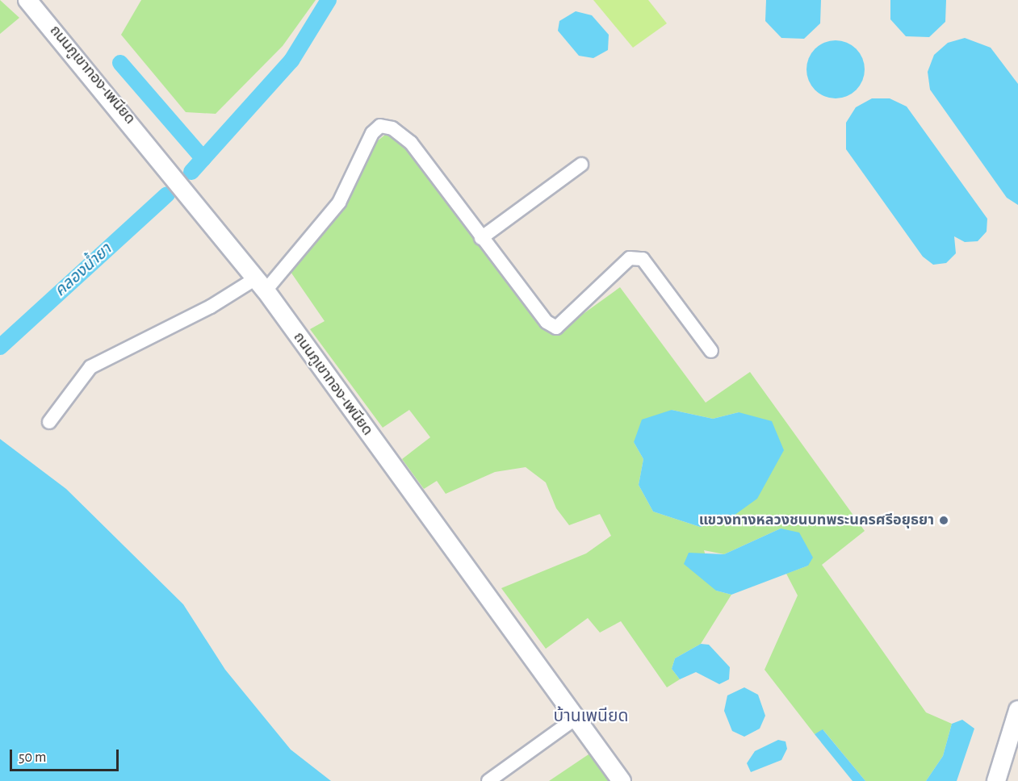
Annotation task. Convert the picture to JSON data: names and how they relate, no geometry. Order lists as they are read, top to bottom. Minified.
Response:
{"streets":{"main road":["ถนนภูเขาทอง-เพนียด"]},"districts":["บ้านเพนียด"],"water":["คลองน้ำยา"],"places":["แขวงทางหลวงชนบทพระนครศรีอยุธยา"],"scale_bar":"50 m"}
